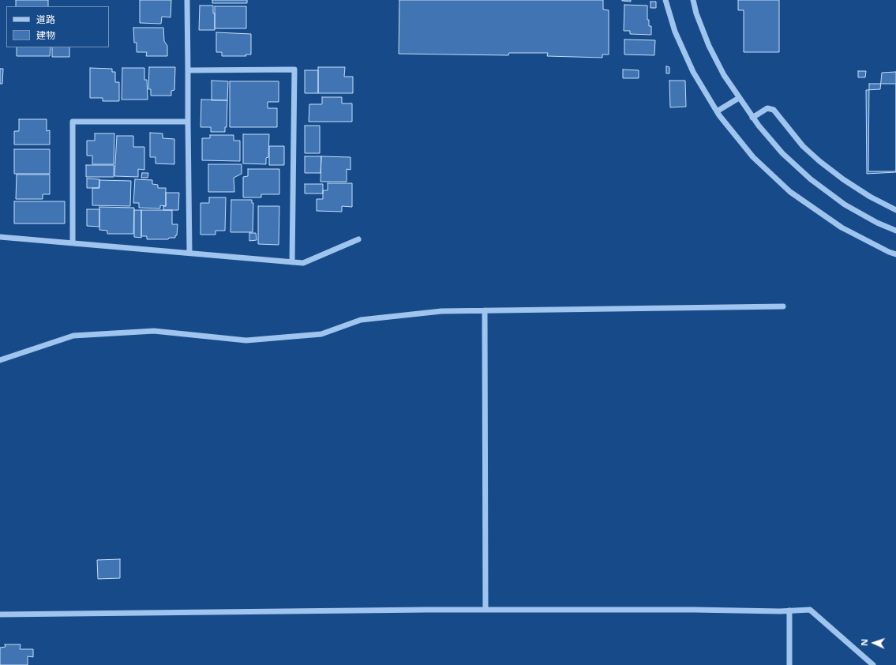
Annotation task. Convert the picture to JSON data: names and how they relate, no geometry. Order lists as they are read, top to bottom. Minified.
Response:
{"legend":["道路","建物"],"north":"left"}
